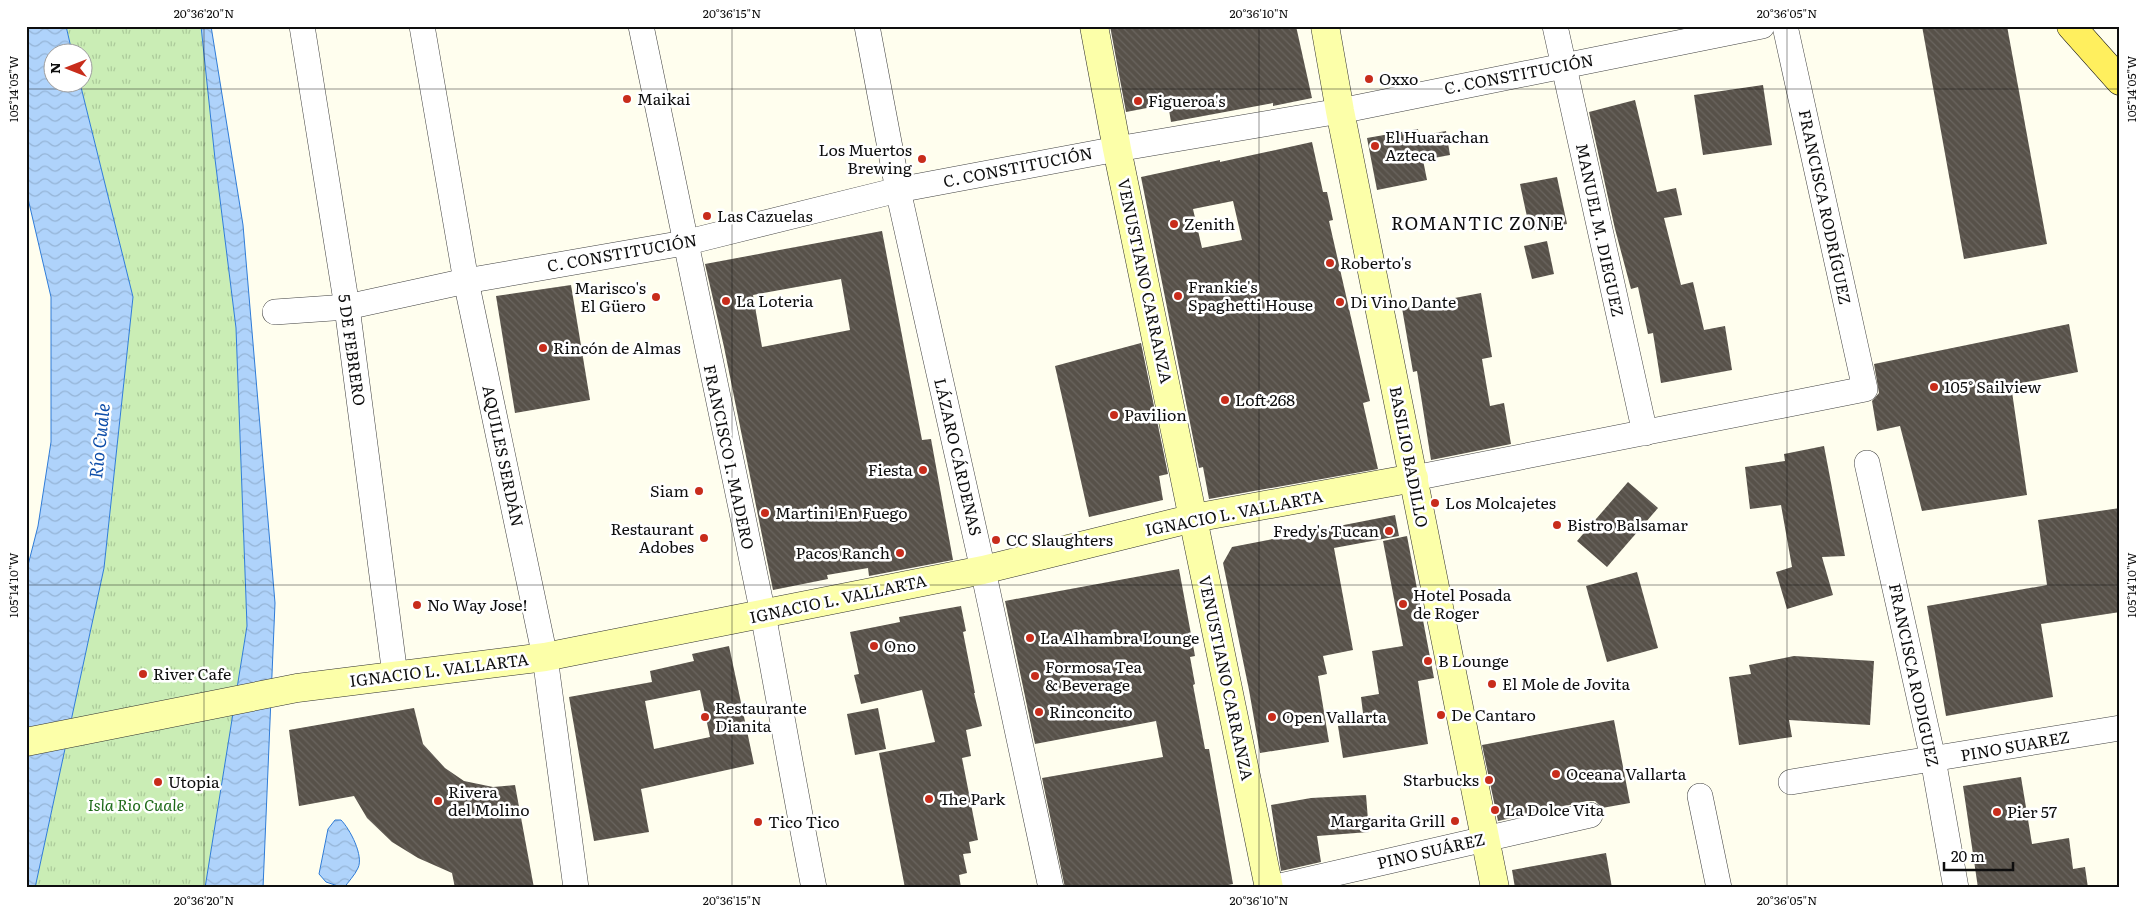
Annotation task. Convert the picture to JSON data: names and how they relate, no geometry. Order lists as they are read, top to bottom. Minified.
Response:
{"streets":{"main road":["VENUSTIANO CARRANZA","BASILIO BADILLO","IGNACIO L. VALLARTA"],"street":["C. CONSTITUCIÓN","FRANCISCA RODRÍGUEZ","MANUEL M. DIEGUEZ","5 DE FEBRERO","AQUILES SERDÁN","FRANCISCO I. MADERO","LÁZARO CÁRDENAS","FRANCISCA RODIGUEZ","PINO SUAREZ","PINO SUÁREZ"]},"crossings":[["C. CONSTITUCIÓN","MANUEL M. DIEGUEZ"],["C. CONSTITUCIÓN","VENUSTIANO CARRANZA"],["C. CONSTITUCIÓN","5 DE FEBRERO"],["C. CONSTITUCIÓN","AQUILES SERDÁN"],["C. CONSTITUCIÓN","FRANCISCO I. MADERO"],["C. CONSTITUCIÓN","LÁZARO CÁRDENAS"],["C. CONSTITUCIÓN","BASILIO BADILLO"],["FRANCISCA RODRÍGUEZ","IGNACIO L. VALLARTA"],["MANUEL M. DIEGUEZ","IGNACIO L. VALLARTA"],["VENUSTIANO CARRANZA","IGNACIO L. VALLARTA"],["VENUSTIANO CARRANZA","PINO SUÁREZ"],["5 DE FEBRERO","IGNACIO L. VALLARTA"],["AQUILES SERDÁN","IGNACIO L. VALLARTA"],["FRANCISCO I. MADERO","IGNACIO L. VALLARTA"],["LÁZARO CÁRDENAS","IGNACIO L. VALLARTA"],["BASILIO BADILLO","IGNACIO L. VALLARTA"],["BASILIO BADILLO","PINO SUÁREZ"],["FRANCISCA RODIGUEZ","PINO SUAREZ"]],"districts":["ROMANTIC ZONE"],"water":["Río Cuale"],"parks":["Isla Rio Cuale"],"places":["Oxxo","Maikai","Figueroa's","El Huarachan Azteca","Los Muertos Brewing","Las Cazuelas","Zenith","Roberto's","Frankie's Spaghetti House","Marisco's El Güero","La Loteria","Di Vino Dante","Rincón de Almas","105° Sailview","Loft 268","Pavilion","Fiesta","Siam","Los Molcajetes","Martini En Fuego","Bistro Balsamar","Fredy's Tucan","Restaurant Adobes","CC Slaughters","Pacos Ranch","Hotel Posada de Roger","No Way Jose!","La Alhambra Lounge","Ono","B Lounge","River Cafe","Formosa Tea & Beverage","El Mole de Jovita","Rinconcito","De Cantaro","Restaurante Dianita","Open Vallarta","Oceana Vallarta","Starbucks","Utopia","The Park","Rivera del Molino","La Dolce Vita","Pier 57","Margarita Grill","Tico Tico"],"scale_bar":"20 m","north":"left","coordinates":["20°36'20\"N","20°36'15\"N","20°36'10\"N","20°36'05\"N","105°14'05\"W","105°14'10\"W"]}
